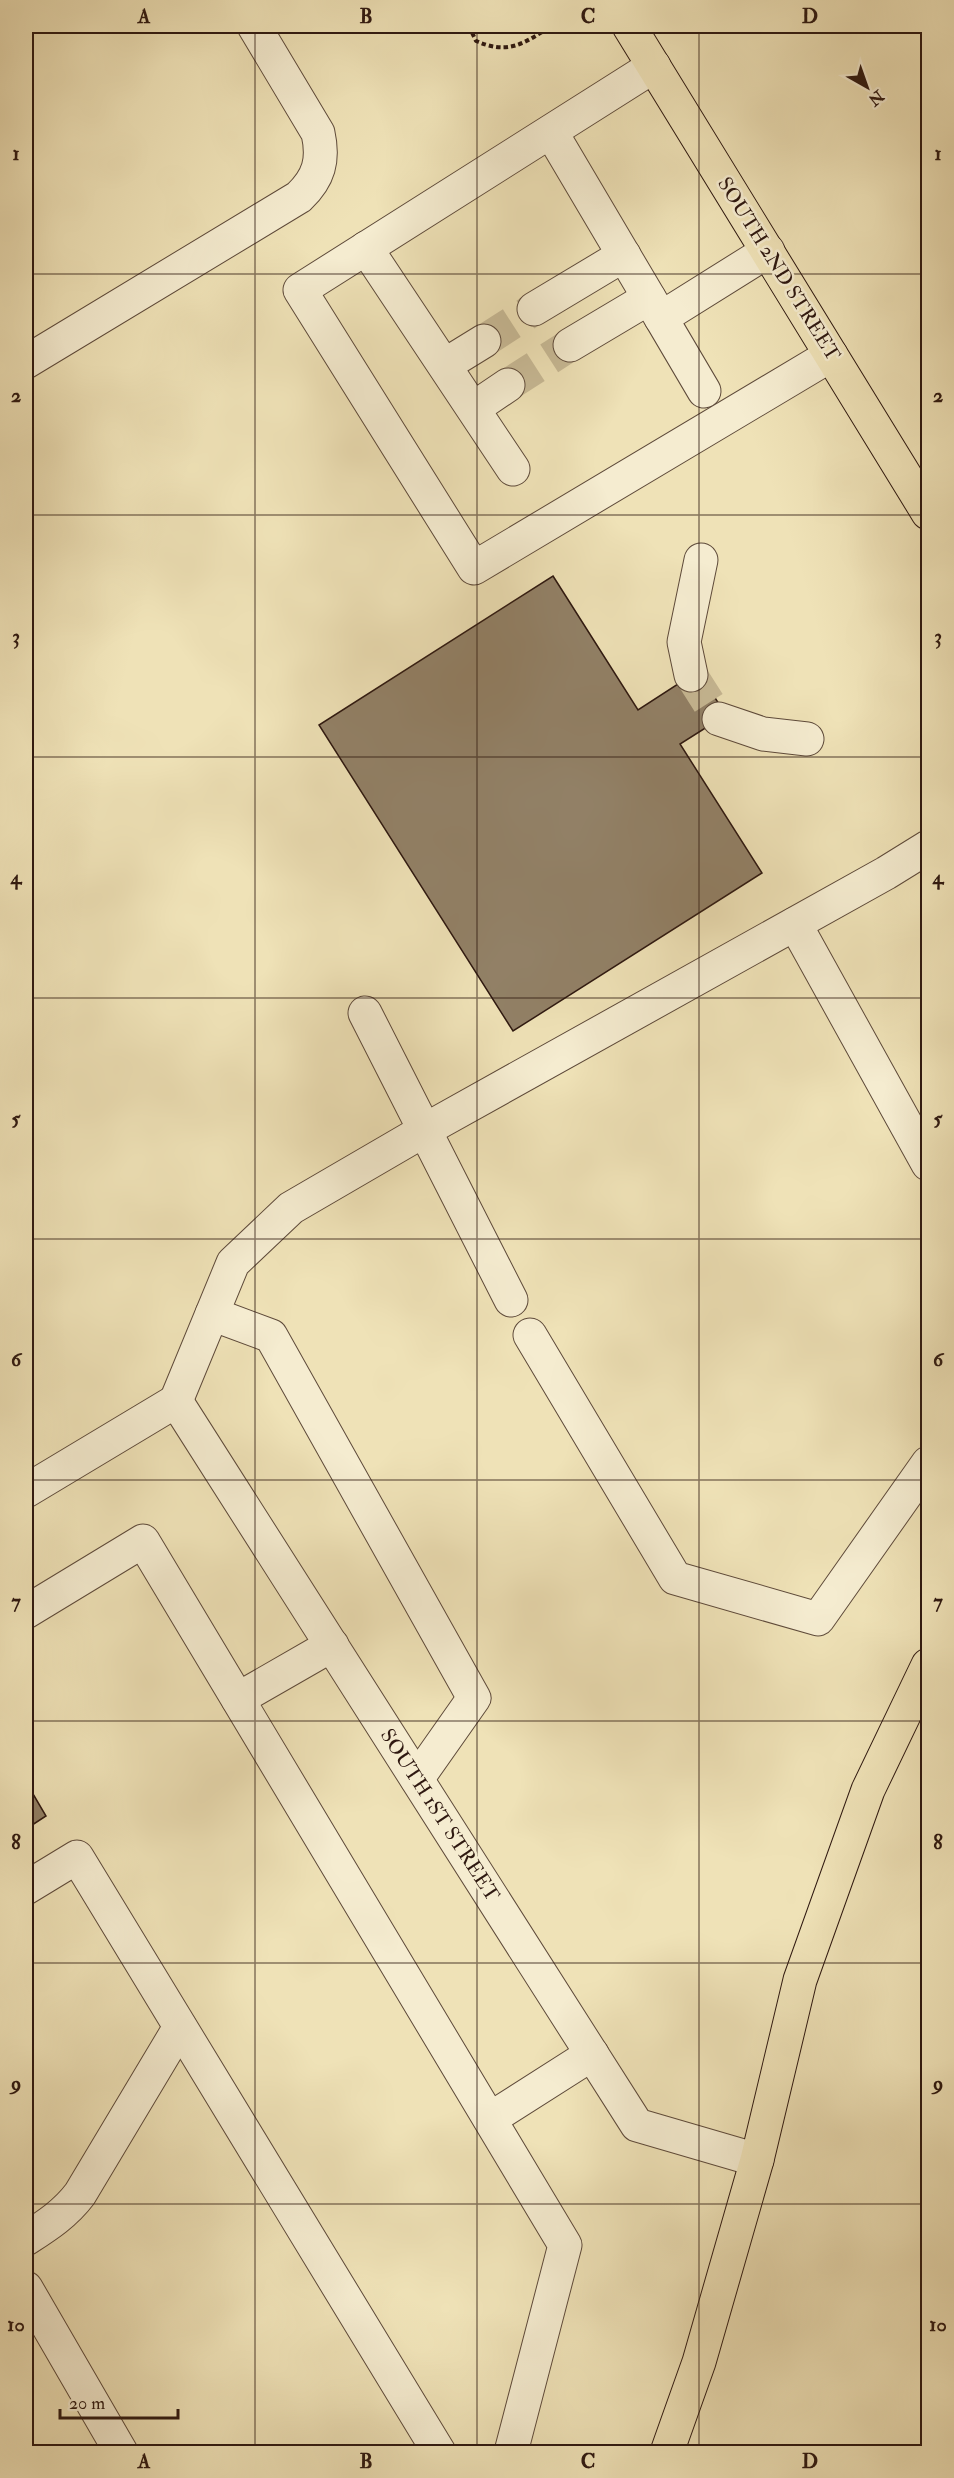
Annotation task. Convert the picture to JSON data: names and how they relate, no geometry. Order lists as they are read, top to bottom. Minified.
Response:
{"streets":{"main road":["SOUTH 2ND STREET"],"street":["SOUTH 1ST STREET"]},"scale_bar":"20 m","north":"bottom right","grid":{"columns":["A","B","C","D"],"rows":["1","2","3","4","5","6","7","8","9","10"]}}
